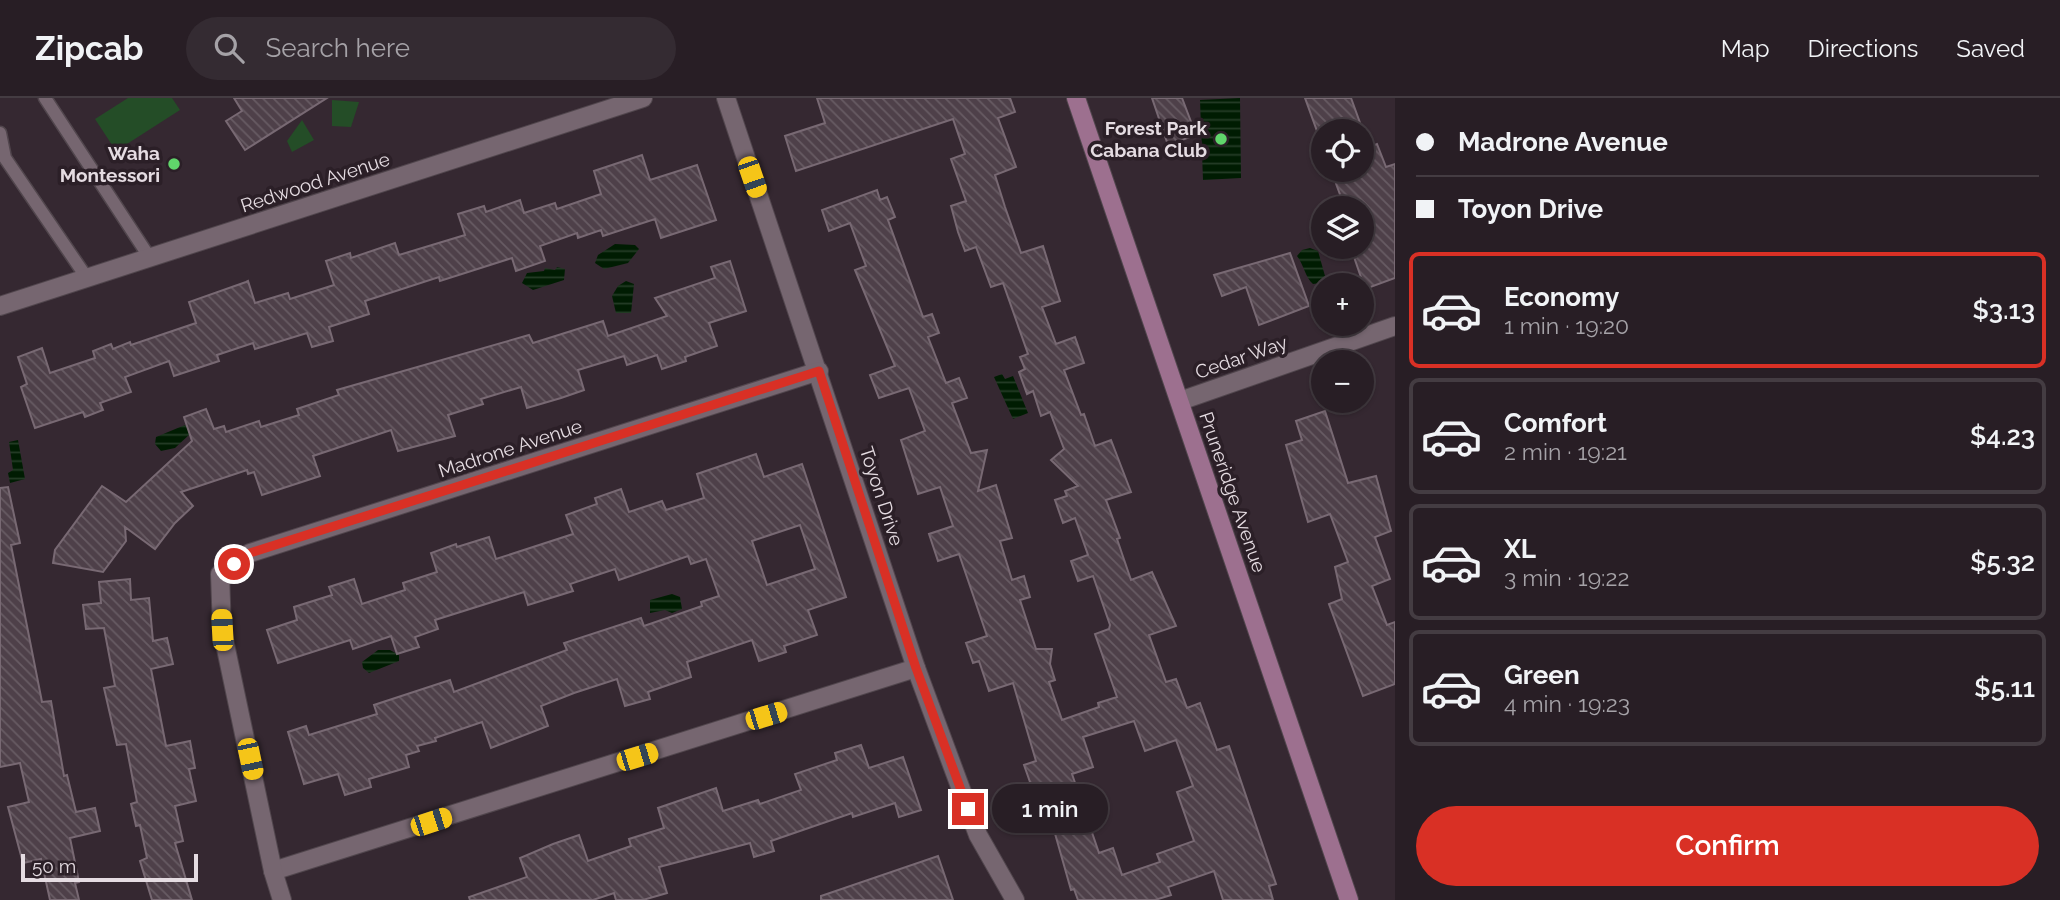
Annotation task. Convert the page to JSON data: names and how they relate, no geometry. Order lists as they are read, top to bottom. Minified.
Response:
{"streets":{"main road":["Pruneridge Avenue"],"street":["Redwood Avenue","Cedar Way","Madrone Avenue","Toyon Drive"]},"crossings":[["Cedar Way","Pruneridge Avenue"],["Madrone Avenue","Toyon Drive"]],"places":["Forest Park Cabana Club","Waha Montessori"],"scale_bar":"50 m","page":{"header":"Zipcab","search":"Search here","nav":["Map","Directions","Saved"],"banner":["Madrone Avenue","Toyon Drive"],"map_buttons":["+","−"],"list":[{"name":"Economy","note":"1 min · 19:20","value":"$3.13"},{"name":"Comfort","note":"2 min · 19:21","value":"$4.23"},{"name":"XL","note":"3 min · 19:22","value":"$5.32"},{"name":"Green","note":"4 min · 19:23","value":"$5.11"}],"bubble":"1 min","buttons":"Confirm","scale":"50 m"}}
